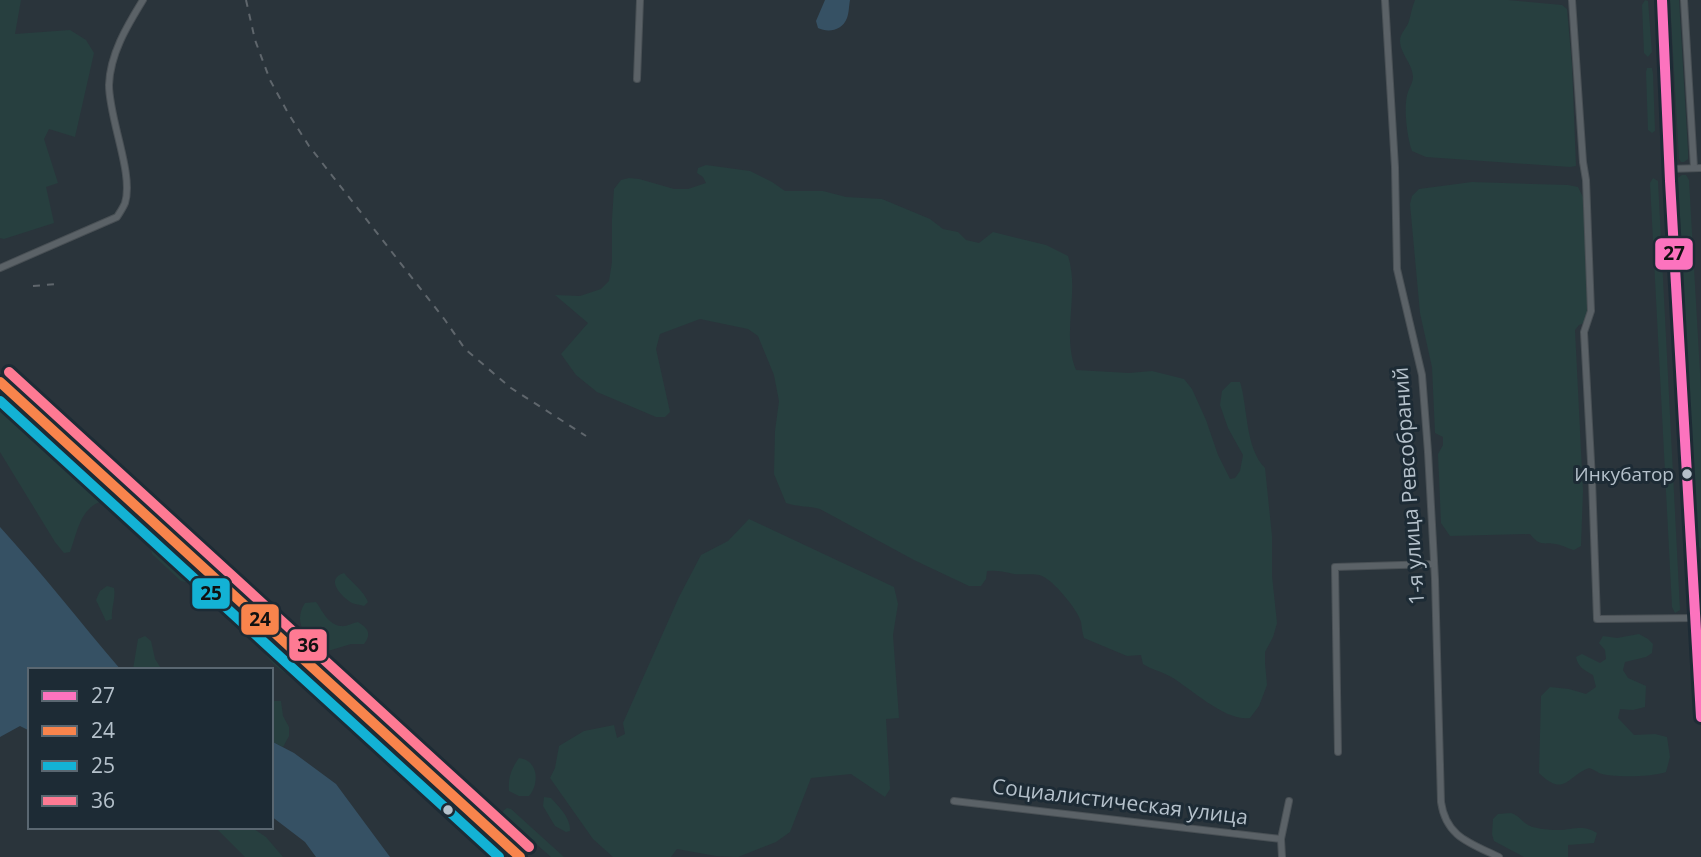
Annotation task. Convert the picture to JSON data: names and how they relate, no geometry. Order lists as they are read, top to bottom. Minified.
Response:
{"streets":{"street":["1-я улица Ревсобраний","Социалистическая улица"]},"places":["Инкубатор"],"lines":["transit line 27","transit line 36","transit line 24","transit line 25"],"legend":["27","24","25","36"]}
